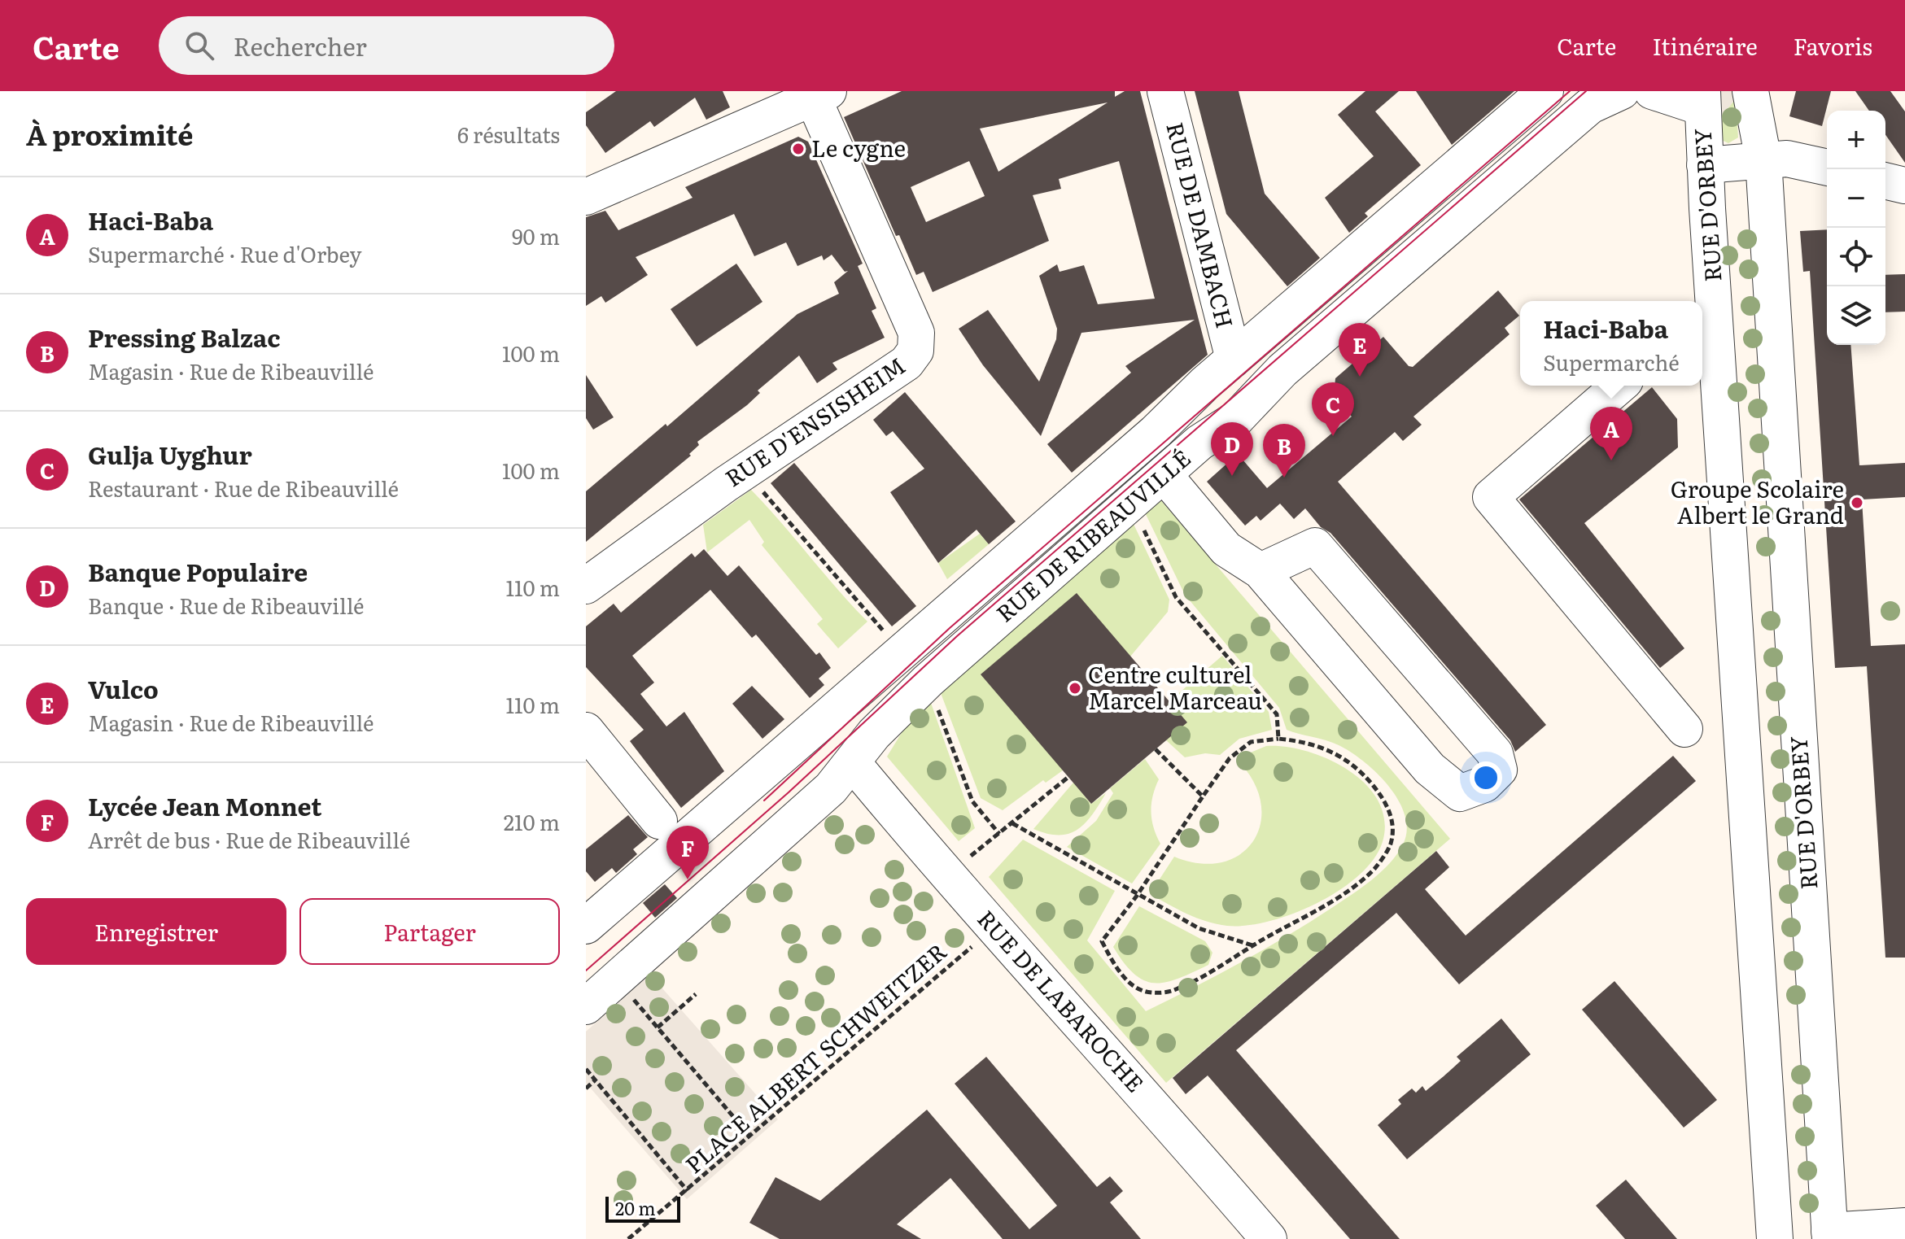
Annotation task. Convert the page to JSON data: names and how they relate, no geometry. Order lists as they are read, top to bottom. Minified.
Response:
{"streets":{"street":["RUE D'ORBEY","RUE DE DAMBACH","RUE D'ENSISHEIM","RUE DE RIBEAUVILLÉ","RUE DE LABAROCHE"],"path":["PLACE ALBERT SCHWEITZER"]},"crossings":[["RUE DE DAMBACH","RUE DE RIBEAUVILLÉ"],["RUE DE RIBEAUVILLÉ","RUE DE LABAROCHE"],["RUE DE LABAROCHE","PLACE ALBERT SCHWEITZER"]],"places":["Le cygne","Groupe Scolaire Albert le Grand","Centre culturel Marcel Marceau"],"scale_bar":"20 m","page":{"header":"Carte","search":"Rechercher","nav":["Carte","Itinéraire","Favoris"],"heading":["À proximité","6 résultats"],"map_buttons":["+","−"],"list":[{"mark":"A","name":"Haci-Baba","note":"Supermarché · Rue d'Orbey","value":"90 m"},{"mark":"B","name":"Pressing Balzac","note":"Magasin · Rue de Ribeauvillé","value":"100 m"},{"mark":"C","name":"Gulja Uyghur","note":"Restaurant · Rue de Ribeauvillé","value":"100 m"},{"mark":"D","name":"Banque Populaire","note":"Banque · Rue de Ribeauvillé","value":"110 m"},{"mark":"E","name":"Vulco","note":"Magasin · Rue de Ribeauvillé","value":"110 m"},{"mark":"F","name":"Lycée Jean Monnet","note":"Arrêt de bus · Rue de Ribeauvillé","value":"210 m"}],"popup":["Haci-Baba","Supermarché"],"pins":["E","C","A","D","B","F"],"buttons":["Enregistrer","Partager"],"scale":"20 m"}}
